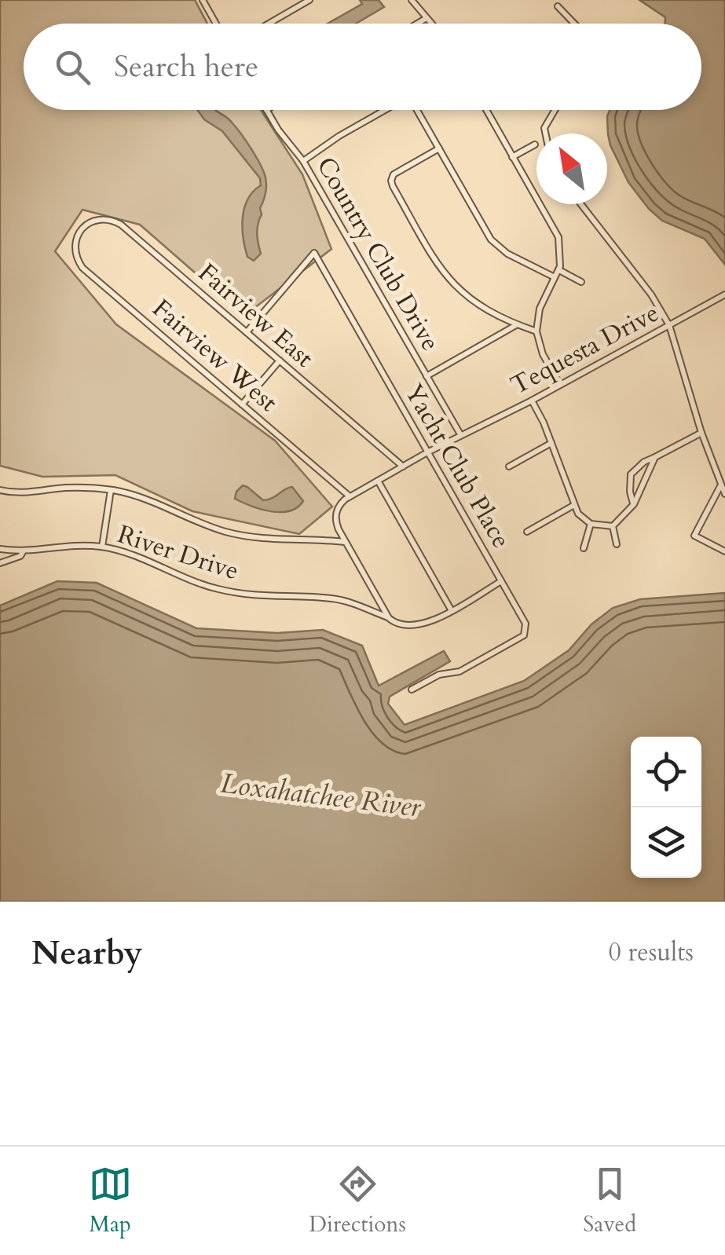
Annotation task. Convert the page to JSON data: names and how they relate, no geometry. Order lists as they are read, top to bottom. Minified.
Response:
{"streets":{"street":["Country Club Drive","Fairview East","Tequesta Drive","Fairview West","Yacht Club Place","River Drive"]},"crossings":[["Country Club Drive","Tequesta Drive"],["Fairview East","Tequesta Drive"],["Fairview East","Fairview West"],["Fairview East","Yacht Club Place"],["Tequesta Drive","Fairview West"],["Tequesta Drive","Yacht Club Place"]],"water":["Loxahatchee River"],"north":"top left","page":{"search":"Search here","heading":["Nearby","0 results"],"nav":["Map","Directions","Saved"]}}
